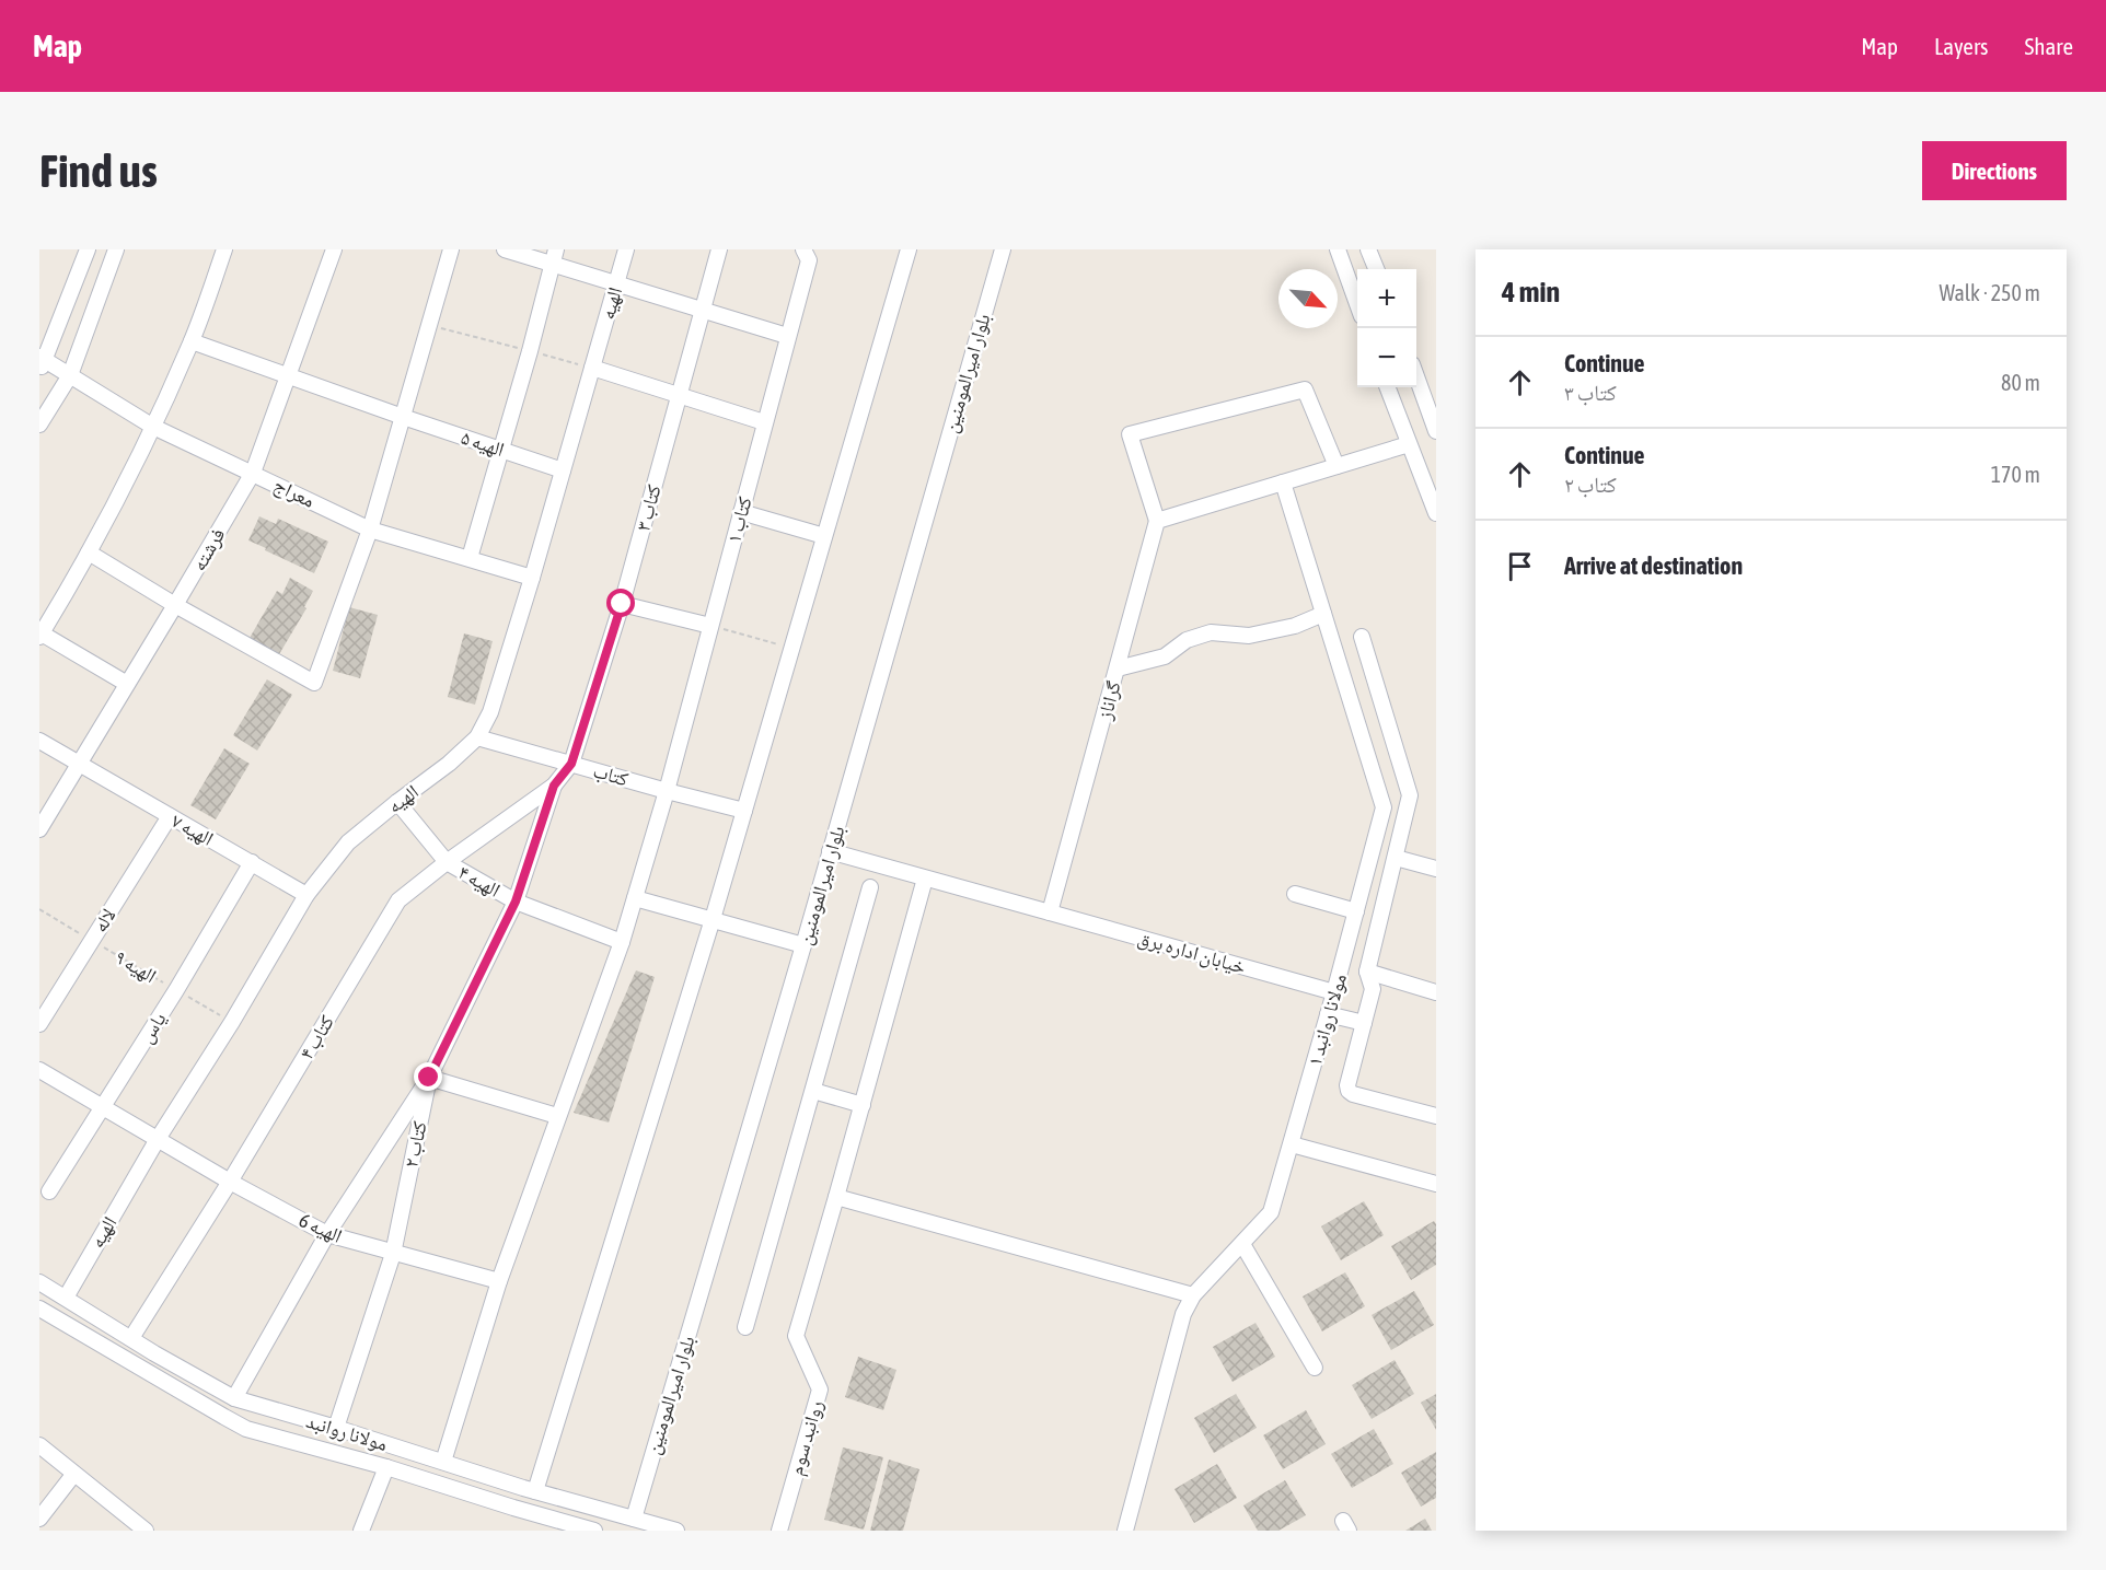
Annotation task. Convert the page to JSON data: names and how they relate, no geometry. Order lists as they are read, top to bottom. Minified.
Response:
{"streets":{"street":["الهیه","بلوار امیرالمومنین","الهیه ۵","معراج","کتاب ۳","کتاب ۱","فرشته","گراناز","کتاب","الهیه ۷","الهیه ۴","لاله","خیابان اداره برق","مولانا روانبد ۱","یاس","کتاب ۴","کتاب ۲","الهیه 6","مولانا روانبد","روانبد سوم"],"path":["الهیه ۹"]},"crossings":[["الهیه","الهیه ۵"],["الهیه","معراج"],["الهیه","کتاب"],["الهیه","الهیه ۷"],["الهیه","الهیه ۴"],["الهیه","الهیه ۹"],["الهیه","الهیه 6"],["الهیه","مولانا روانبد"],["بلوار امیرالمومنین","مولانا روانبد"],["الهیه ۵","فرشته"],["معراج","فرشته"],["کتاب ۳","کتاب"],["کتاب ۱","کتاب"],["کتاب ۱","الهیه ۴"],["کتاب ۱","الهیه 6"],["کتاب ۱","مولانا روانبد"],["فرشته","الهیه ۷"],["گراناز","خیابان اداره برق"],["الهیه ۷","لاله"],["الهیه ۷","یاس"],["الهیه ۴","کتاب ۴"],["الهیه ۴","کتاب ۲"],["لاله","الهیه ۹"],["خیابان اداره برق","مولانا روانبد ۱"],["الهیه ۹","یاس"],["کتاب ۴","کتاب ۲"],["کتاب ۴","الهیه 6"],["کتاب ۴","مولانا روانبد"],["کتاب ۲","الهیه 6"],["کتاب ۲","مولانا روانبد"]],"north":"bottom right","page":{"header":"Map","nav":["Map","Layers","Share"],"buttons":"Directions","title":"Find us","heading":["4 min","Walk · 250 m"],"map_buttons":["+","−"],"list":[["Continue","کتاب ۳","80 m"],["Continue","کتاب ۲","170 m"],"Arrive at destination"]}}
